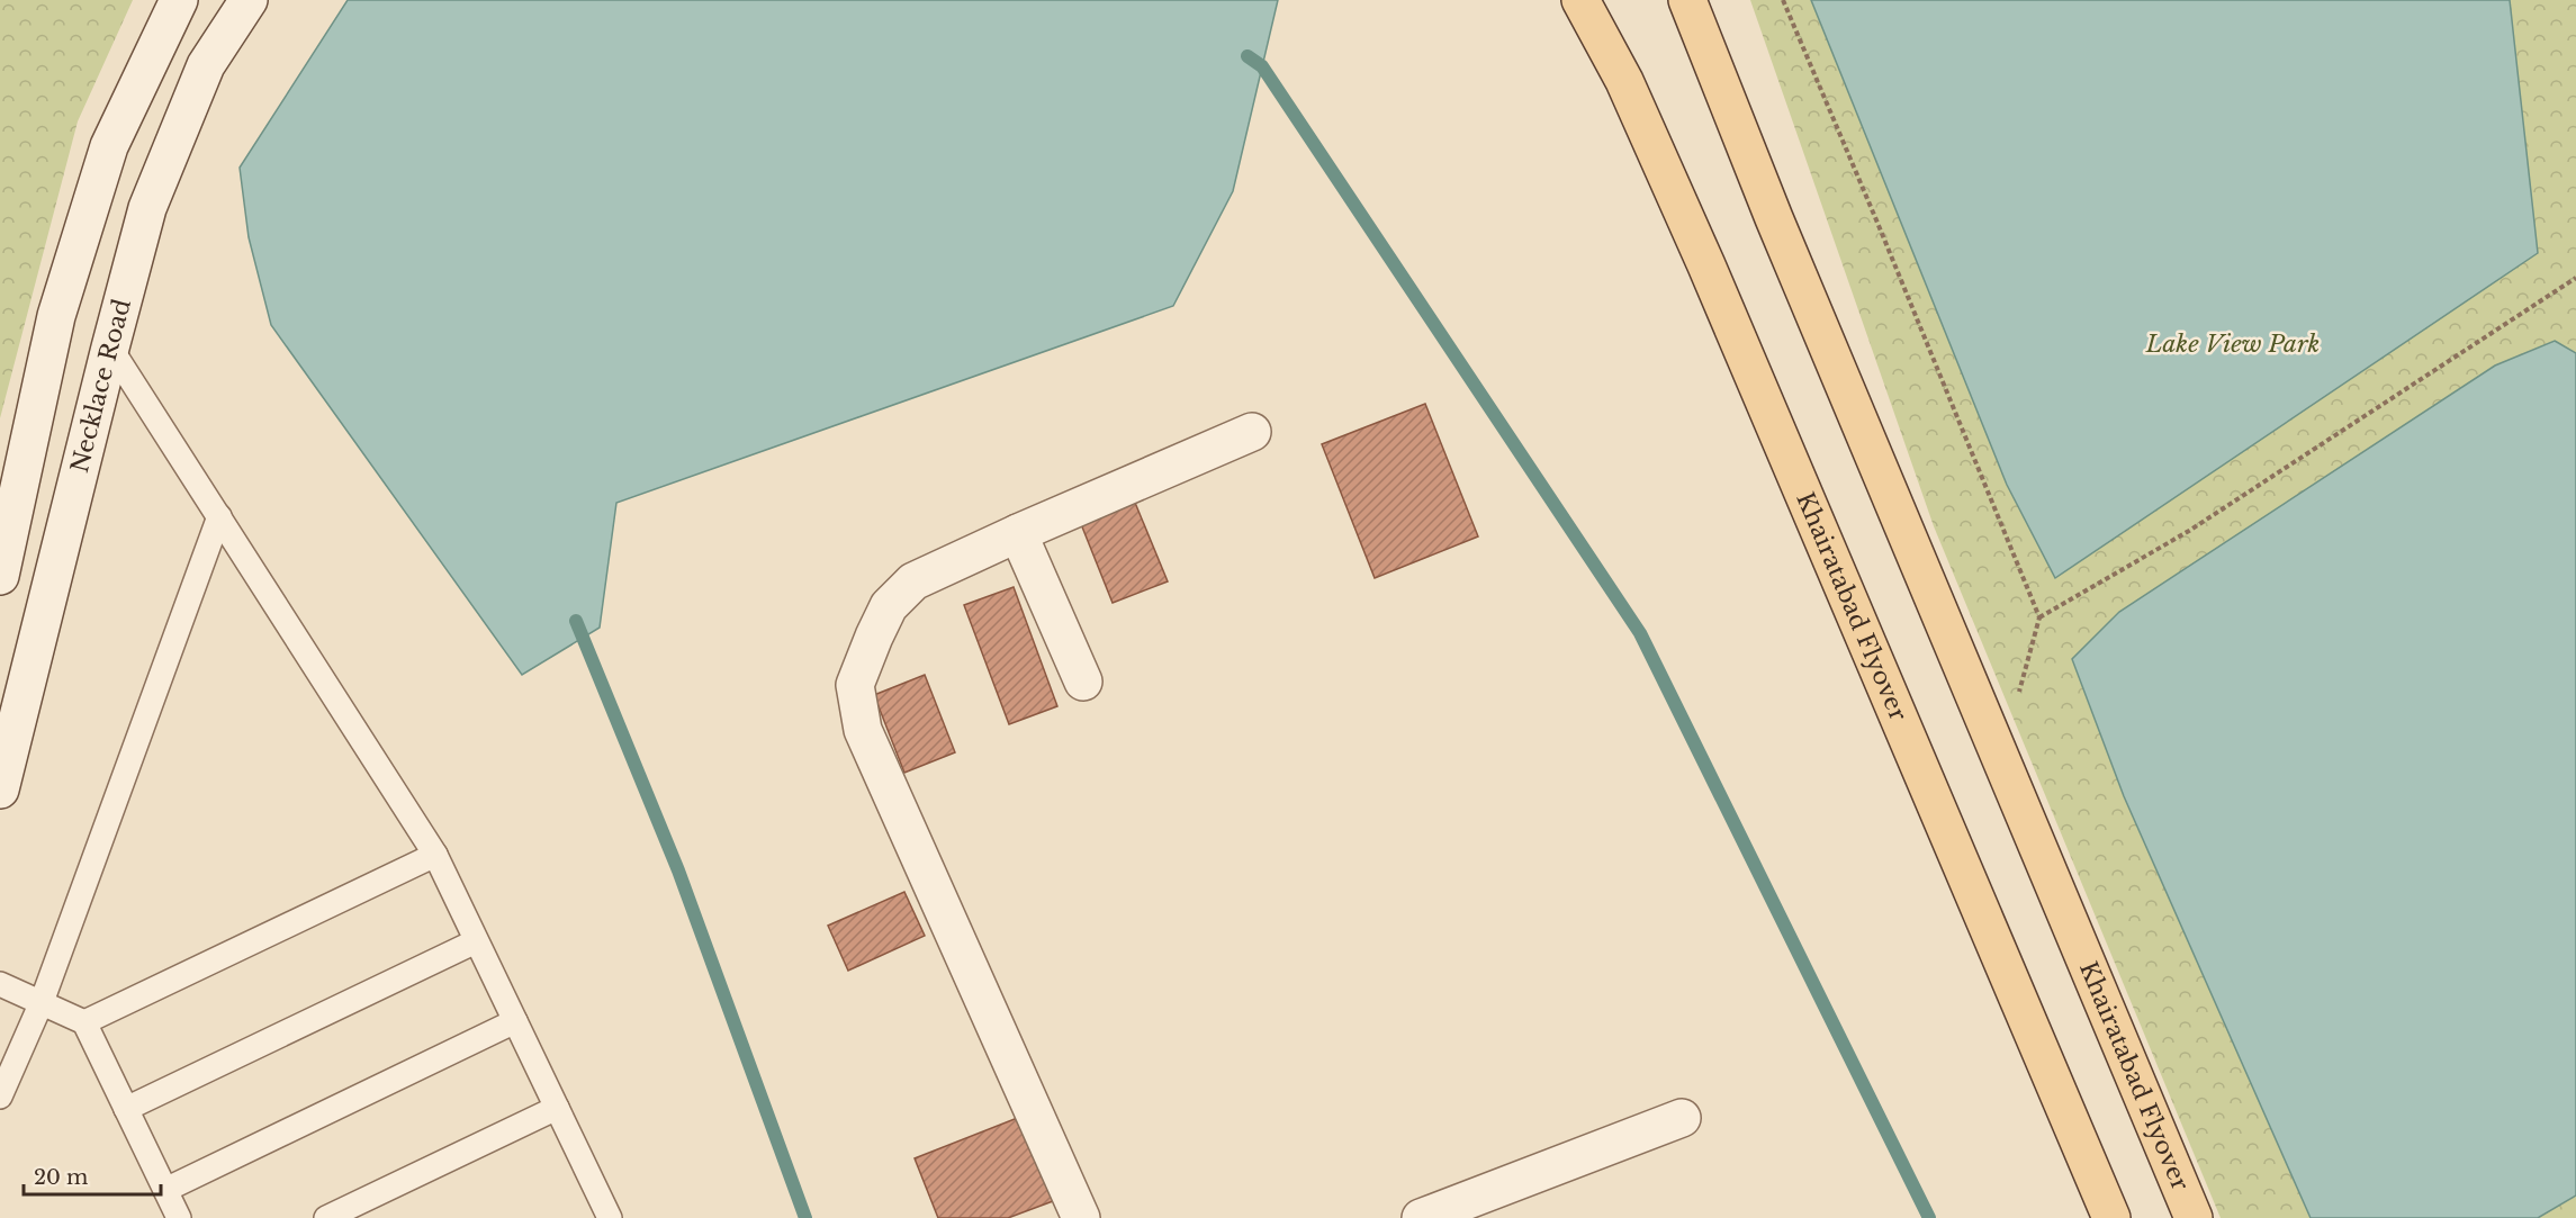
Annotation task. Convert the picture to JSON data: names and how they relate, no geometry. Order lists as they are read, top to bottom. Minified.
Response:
{"streets":{"main road":["Khairatabad Flyover"],"street":["Necklace Road"]},"parks":["Lake View Park"],"scale_bar":"20 m"}
